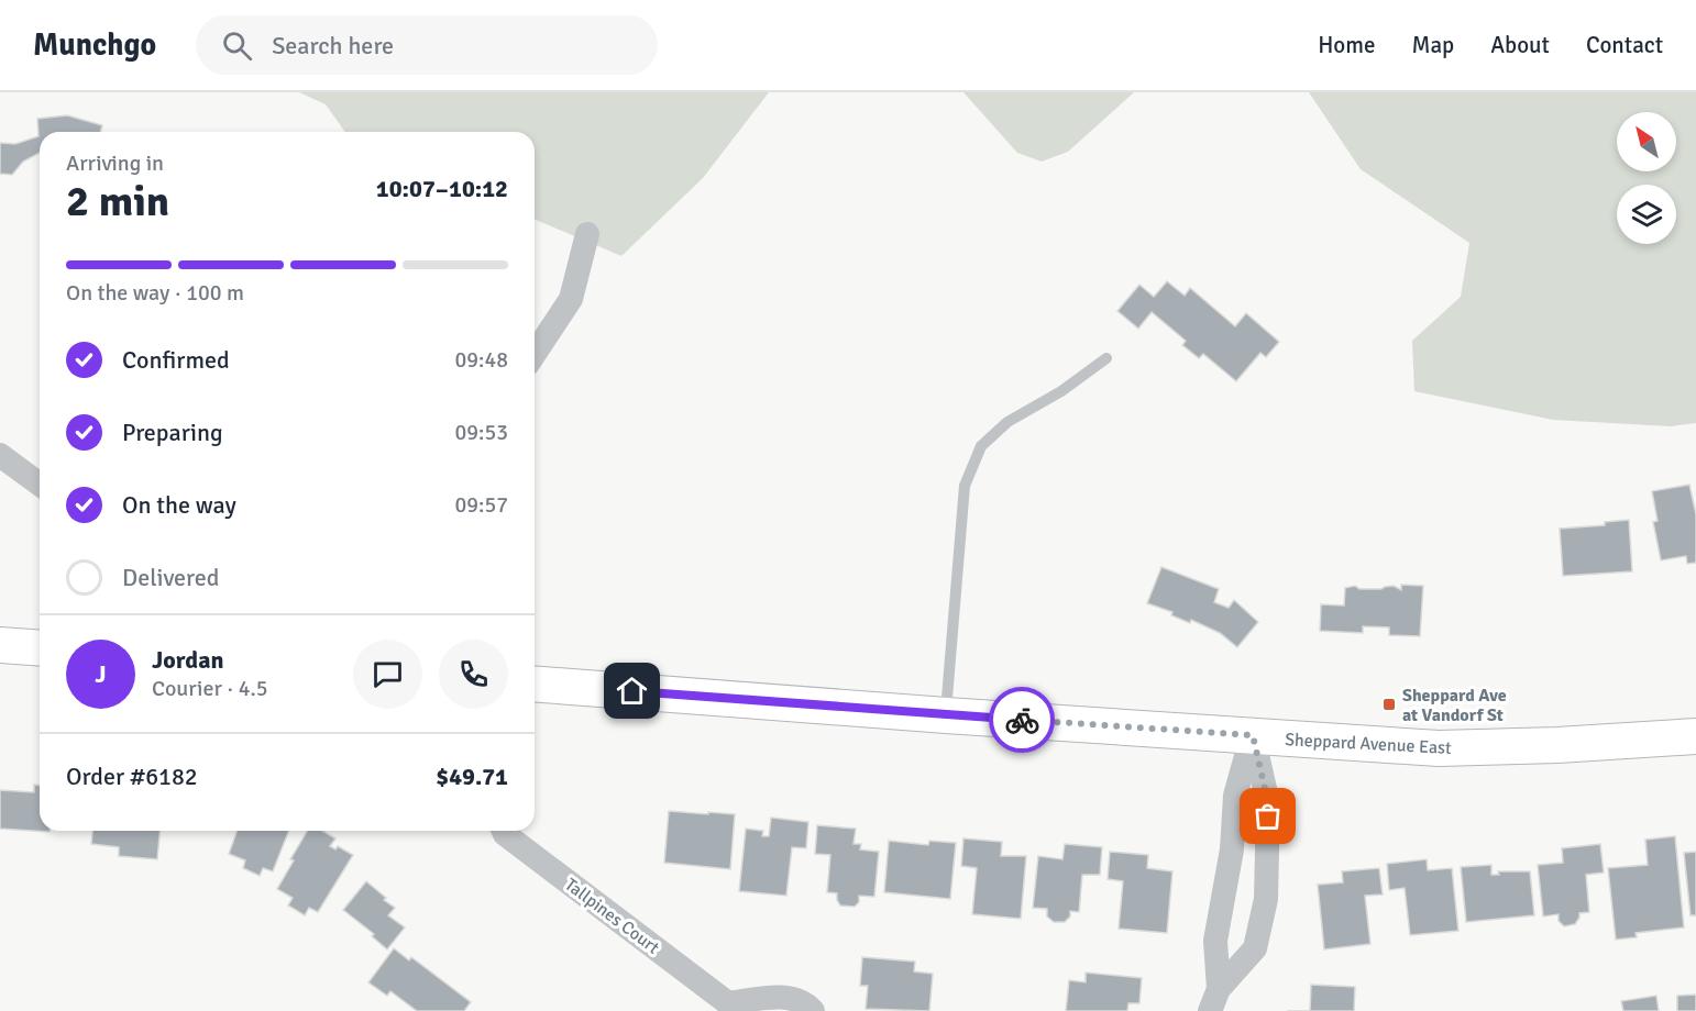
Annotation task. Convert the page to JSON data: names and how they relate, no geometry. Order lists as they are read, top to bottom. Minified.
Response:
{"streets":{"main road":["Sheppard Avenue East"],"street":["Tallpines Court"]},"places":{"transit":["Sheppard Ave at Vandorf St"]},"north":"top left","page":{"header":"Munchgo","search":"Search here","nav":["Home","Map","About","Contact"],"heading":["2 min","Arriving in","10:07–10:12"],"panel":["Jordan","Courier · 4.5","Order #6182","$49.71"],"bar":"On the way · 100 m","list":[["Confirmed","09:48"],["Preparing","09:53"],["On the way","09:57"],"Delivered"],"round":"J"}}
